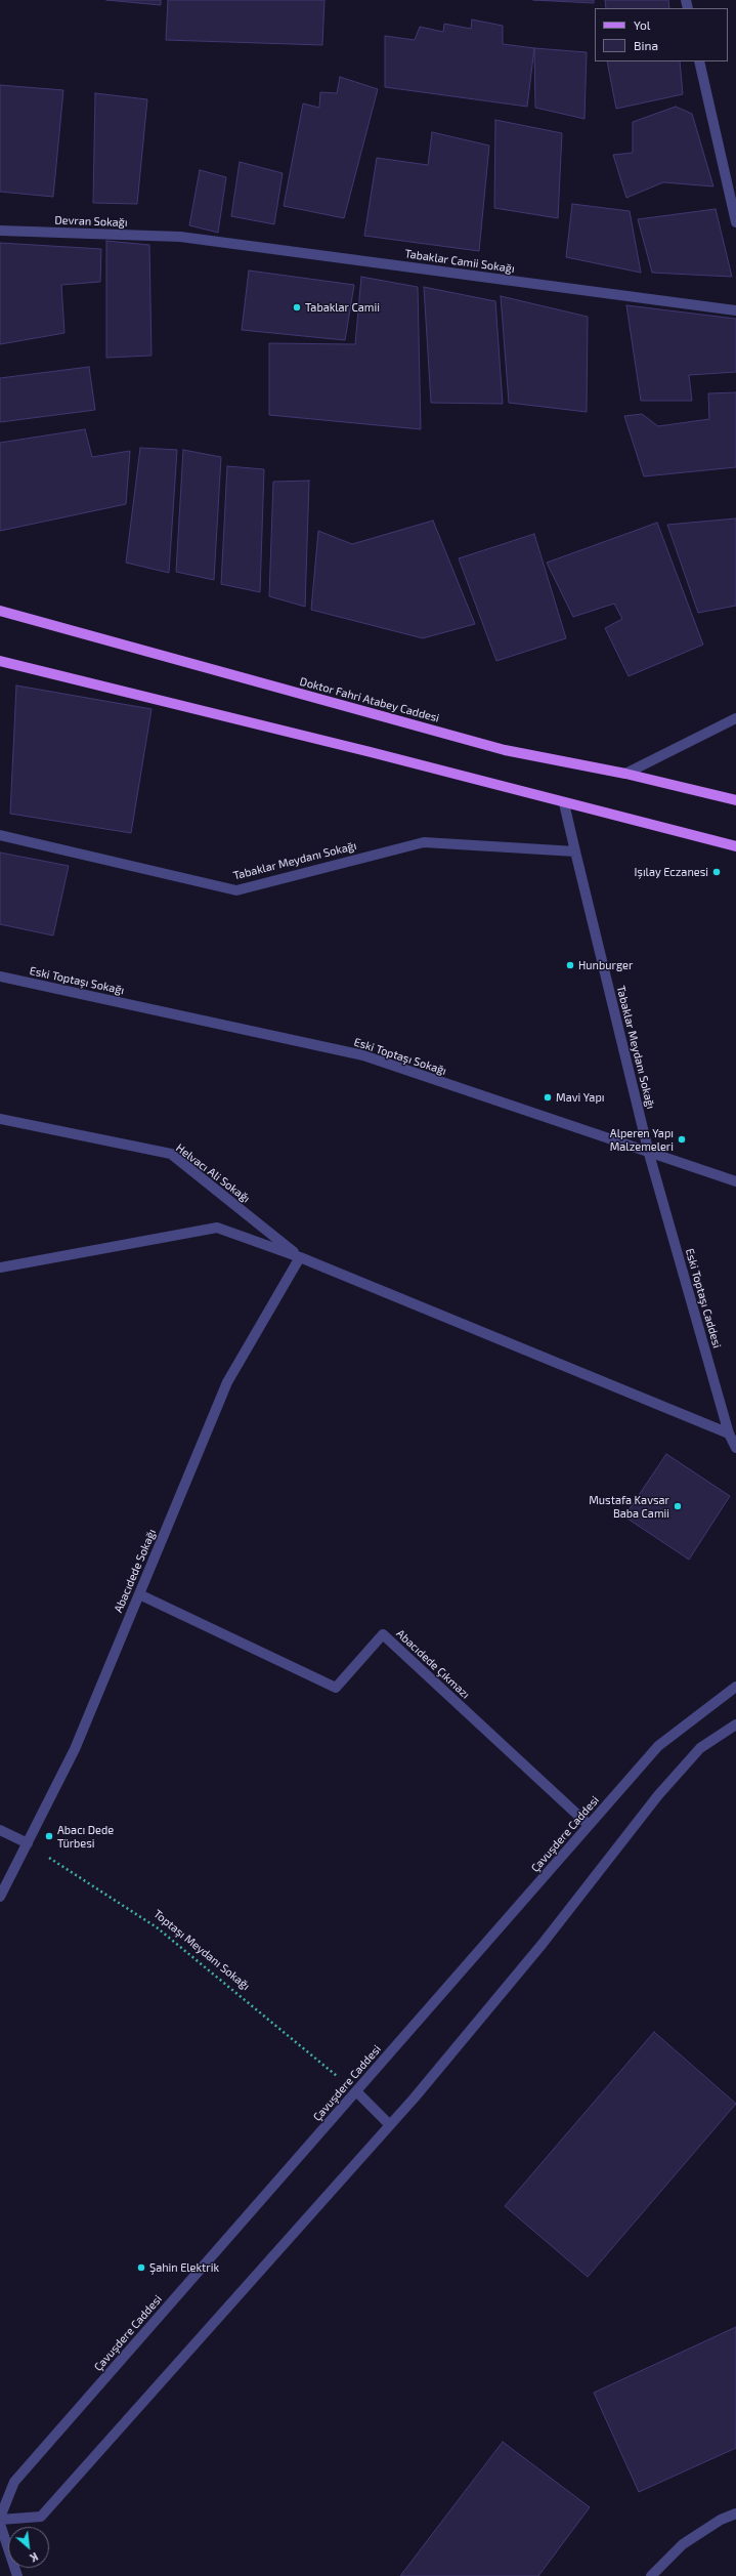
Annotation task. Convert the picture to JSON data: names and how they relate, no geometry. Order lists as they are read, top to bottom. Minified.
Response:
{"streets":{"main road":["Doktor Fahri Atabey Caddesi"],"street":["Devran Sokağı","Tabaklar Camii Sokağı","Tabaklar Meydanı Sokağı","Eski Toptaşı Sokağı","Helvacı Ali Sokağı","Eski Toptaşı Caddesi","Abacıdede Sokağı","Abacıdede Çıkmazı","Çavuşdere Caddesi"],"path":["Toptaşı Meydanı Sokağı"]},"crossings":[["Devran Sokağı","Tabaklar Camii Sokağı"],["Tabaklar Meydanı Sokağı","Eski Toptaşı Sokağı"],["Tabaklar Meydanı Sokağı","Eski Toptaşı Caddesi"],["Eski Toptaşı Sokağı","Eski Toptaşı Caddesi"],["Helvacı Ali Sokağı","Abacıdede Sokağı"],["Abacıdede Sokağı","Abacıdede Çıkmazı"],["Abacıdede Sokağı","Toptaşı Meydanı Sokağı"],["Abacıdede Çıkmazı","Çavuşdere Caddesi"],["Çavuşdere Caddesi","Toptaşı Meydanı Sokağı"]],"places":["Tabaklar Camii","Işılay Eczanesi","Hunburger","Mavi Yapı","Alperen Yapı Malzemeleri","Mustafa Kavsar Baba Camii","Abacı Dede Türbesi","Şahin Elektrik"],"legend":["Yol","Bina"],"north":"bottom right"}
